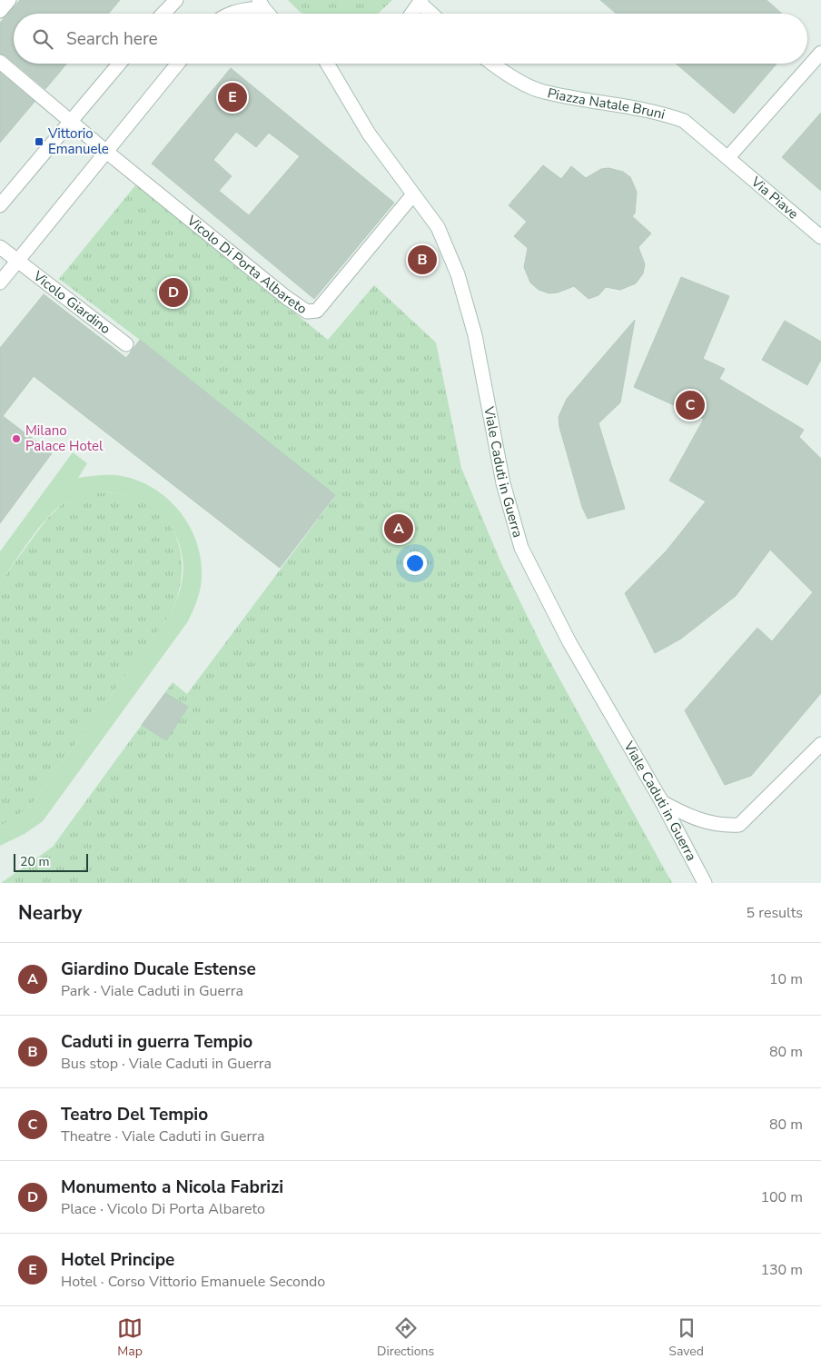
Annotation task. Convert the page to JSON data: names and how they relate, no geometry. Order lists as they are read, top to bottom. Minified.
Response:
{"streets":{"street":["Piazza Natale Bruni","Via Piave","Vicolo Di Porta Albareto","Vicolo Giardino","Viale Caduti in Guerra"]},"crossings":[["Piazza Natale Bruni","Via Piave"],["Vicolo Di Porta Albareto","Viale Caduti in Guerra"]],"places":{"transit":["Vittorio Emanuele"],"other":["Milano Palace Hotel"]},"scale_bar":"20 m","page":{"search":"Search here","pins":["E","B","D","C","A"],"scale":"20 m","heading":["Nearby","5 results"],"list":[{"mark":"A","name":"Giardino Ducale Estense","note":"Park · Viale Caduti in Guerra","value":"10 m"},{"mark":"B","name":"Caduti in guerra Tempio","note":"Bus stop · Viale Caduti in Guerra","value":"80 m"},{"mark":"C","name":"Teatro Del Tempio","note":"Theatre · Viale Caduti in Guerra","value":"80 m"},{"mark":"D","name":"Monumento a Nicola Fabrizi","note":"Place · Vicolo Di Porta Albareto","value":"100 m"},{"mark":"E","name":"Hotel Principe","note":"Hotel · Corso Vittorio Emanuele Secondo","value":"130 m"}],"nav":["Map","Directions","Saved"]}}
